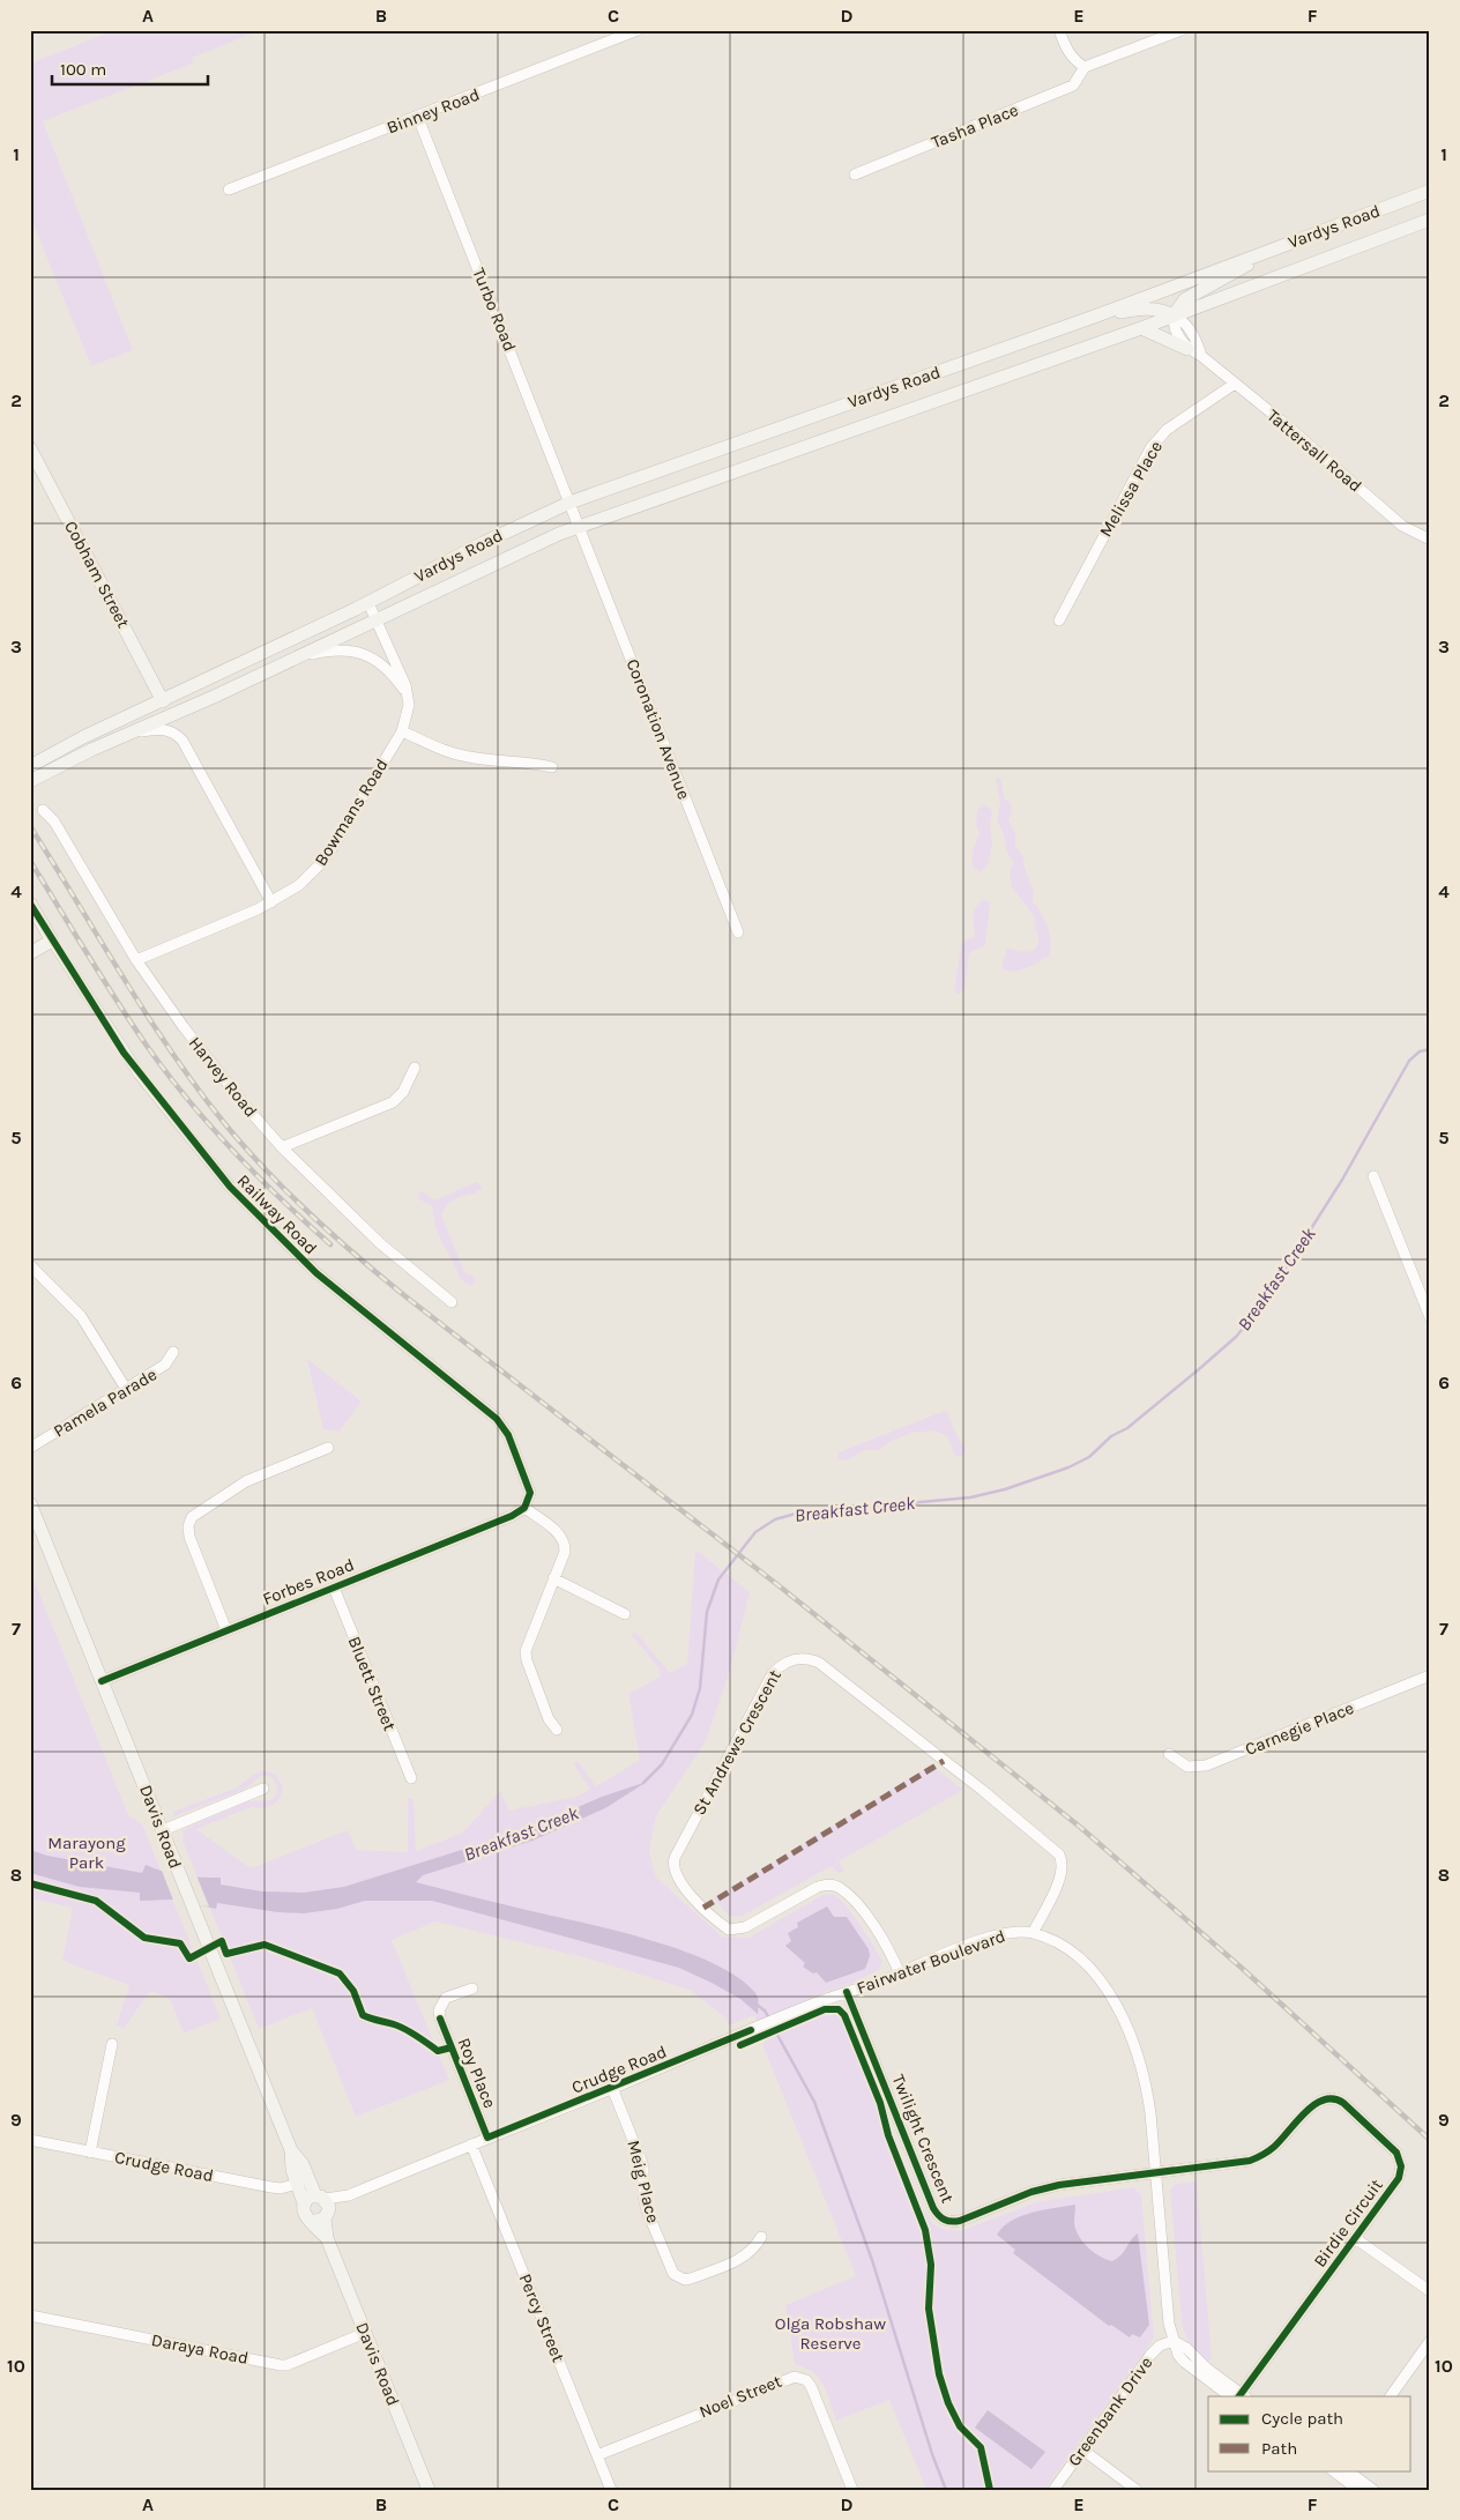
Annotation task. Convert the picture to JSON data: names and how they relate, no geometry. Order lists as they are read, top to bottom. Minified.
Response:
{"streets":{"main road":["Vardys Road","Cobham Street","Railway Road","Davis Road"],"street":["Binney Road","Tasha Place","Turbo Road","Tattersall Road","Melissa Place","Coronation Avenue","Bowmans Road","Harvey Road","Pamela Parade","Forbes Road","Bluett Street","Carnegie Place","St Andrews Crescent","Fairwater Boulevard","Crudge Road","Roy Place","Twilight Crescent","Meig Place","Birdie Circuit","Percy Street","Daraya Road","Noel Street","Greenbank Drive"]},"crossings":[["Binney Road","Turbo Road"],["Vardys Road","Turbo Road"],["Vardys Road","Tattersall Road"],["Vardys Road","Cobham Street"],["Vardys Road","Coronation Avenue"],["Vardys Road","Bowmans Road"],["Turbo Road","Coronation Avenue"],["Tattersall Road","Melissa Place"],["Bowmans Road","Harvey Road"],["Railway Road","Forbes Road"],["Forbes Road","Bluett Street"],["Forbes Road","Davis Road"],["St Andrews Crescent","Fairwater Boulevard"],["Davis Road","Crudge Road"],["Davis Road","Daraya Road"],["Fairwater Boulevard","Crudge Road"],["Fairwater Boulevard","Twilight Crescent"],["Fairwater Boulevard","Birdie Circuit"],["Fairwater Boulevard","Greenbank Drive"],["Crudge Road","Roy Place"],["Crudge Road","Meig Place"],["Crudge Road","Percy Street"],["Twilight Crescent","Birdie Circuit"],["Percy Street","Noel Street"]],"water":["Breakfast Creek"],"parks":["Marayong Park","Olga Robshaw Reserve"],"legend":["Cycle path","Path"],"scale_bar":"100 m","grid":{"columns":["A","B","C","D","E","F"],"rows":["1","2","3","4","5","6","7","8","9","10"]}}
